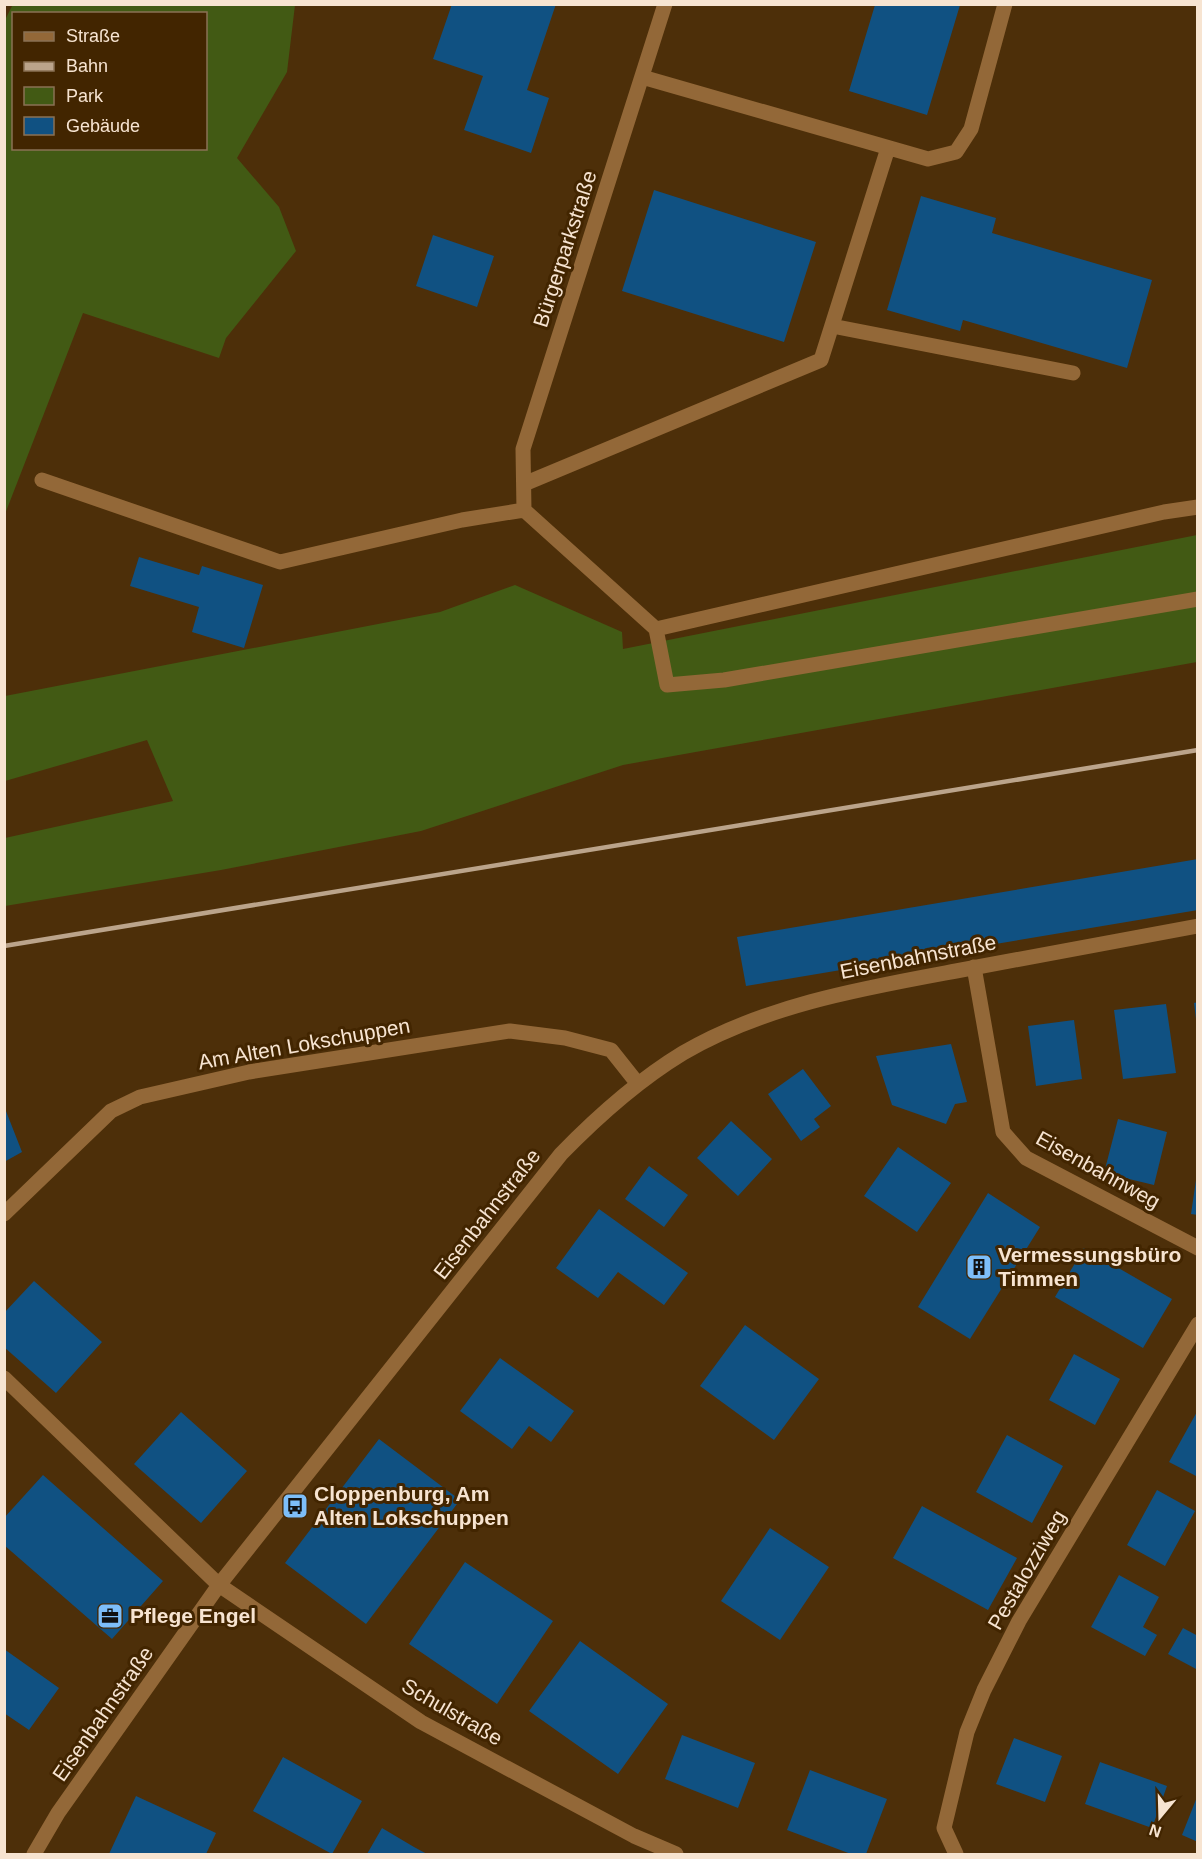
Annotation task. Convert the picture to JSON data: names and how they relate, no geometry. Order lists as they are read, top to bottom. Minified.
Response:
{"streets":{"street":["Bürgerparkstraße","Eisenbahnstraße","Am Alten Lokschuppen","Eisenbahnweg","Pestalozziweg","Schulstraße"]},"crossings":[["Eisenbahnstraße","Am Alten Lokschuppen"],["Eisenbahnstraße","Eisenbahnweg"],["Eisenbahnstraße","Schulstraße"]],"places":{"building":["Vermessungsbüro Timmen"],"bus stop":["Cloppenburg, Am Alten Lokschuppen"],"office":["Pflege Engel"]},"legend":["Straße","Bahn","Park","Gebäude"],"north":"bottom"}
